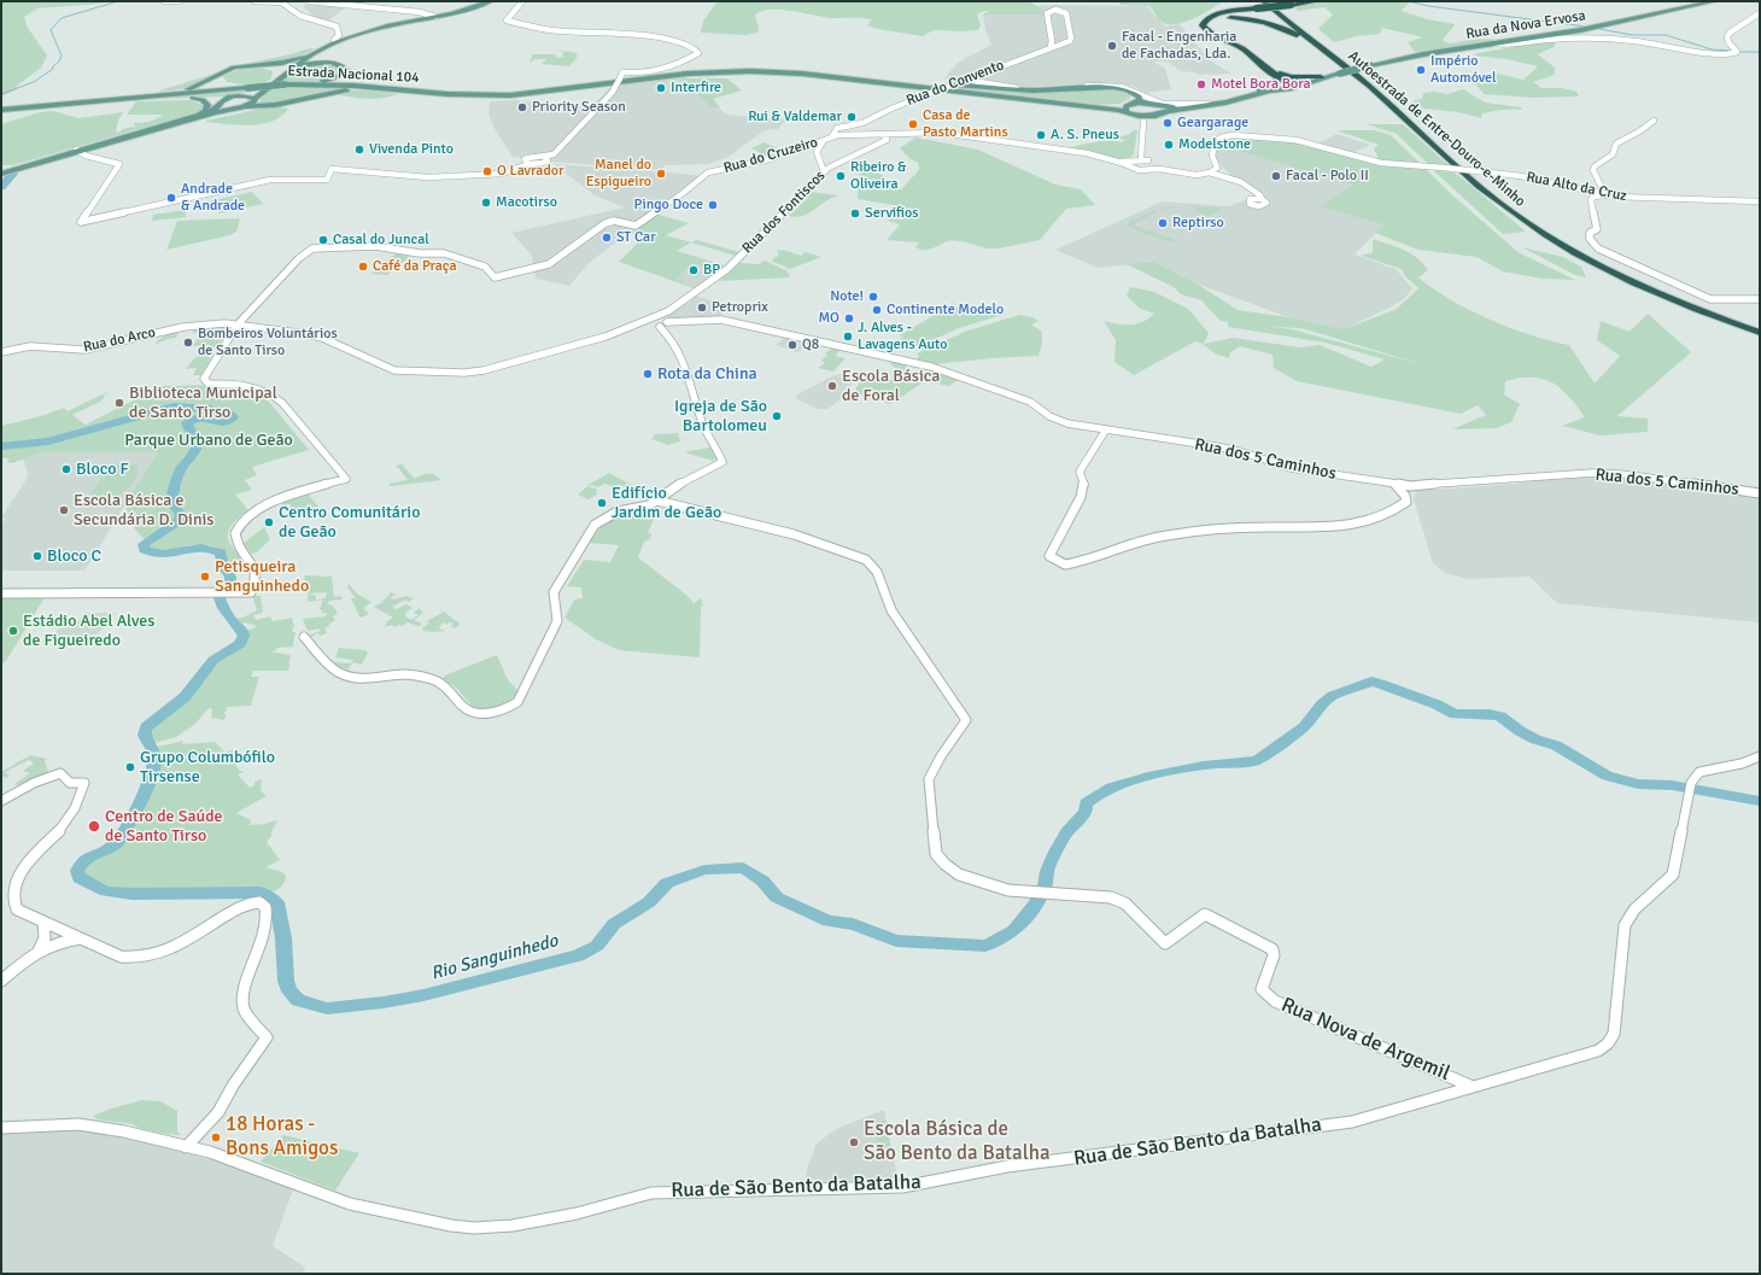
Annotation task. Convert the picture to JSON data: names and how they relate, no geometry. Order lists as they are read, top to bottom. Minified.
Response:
{"streets":{"highway":["Autoestrada de Entre-Douro-e-Minho"],"main road":["Rua da Nova Ervosa","Estrada Nacional 104"],"street":["Rua do Convento","Rua do Cruzeiro","Rua Alto da Cruz","Rua dos Fontiscos","Rua do Arco","Rua dos 5 Caminhos","Rua Nova de Argemil","Rua de São Bento da Batalha"]},"crossings":[["Rua do Convento","Rua do Cruzeiro"],["Rua do Cruzeiro","Rua do Arco"],["Rua Nova de Argemil","Rua de São Bento da Batalha"]],"water":["Rio Sanguinhedo"],"parks":["Parque Urbano de Geão"],"places":["Facal - Engenharia de Fachadas, Lda.","Império Automóvel","Motel Bora Bora","Interfire","Priority Season","Rui & Valdemar","Geargarage","Casa de Pasto Martins","A. S. Pneus","Modelstone","Vivenda Pinto","O Lavrador","Manel do Espigueiro","Ribeiro & Oliveira","Facal - Polo II","Andrade & Andrade","Macotirso","Pingo Doce","Servifios","Reptirso","ST Car","Casal do Juncal","Café da Praça","BP","Note!","Petroprix","Continente Modelo","MO","J. Alves - Lavagens Auto","Bombeiros Voluntários de Santo Tirso","Q8","Rota da China","Escola Básica de Foral","Biblioteca Municipal de Santo Tirso","Igreja de São Bartolomeu","Bloco F","Edifício Jardim de Geão","Escola Básica e Secundária D. Dinis","Centro Comunitário de Geão","Bloco C","Petisqueira Sanguinhedo","Estádio Abel Alves de Figueiredo","Grupo Columbófilo Tirsense","Centro de Saúde de Santo Tirso","18 Horas - Bons Amigos","Escola Básica de São Bento da Batalha"]}
